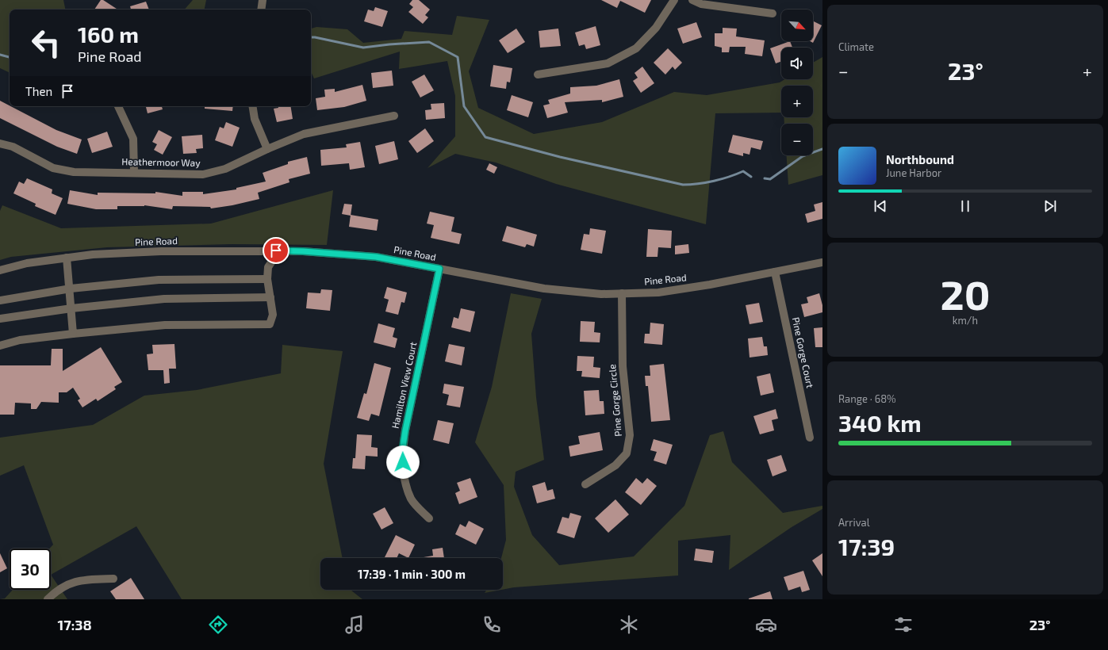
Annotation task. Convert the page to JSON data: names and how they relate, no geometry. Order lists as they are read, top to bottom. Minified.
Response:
{"streets":{"street":["Heathermoor Way","Pine Road","Pine Gorge Court","Hamilton View Court","Pine Gorge Circle"]},"crossings":[["Pine Road","Pine Gorge Court"],["Pine Road","Hamilton View Court"],["Pine Road","Pine Gorge Circle"]],"north":"bottom right","page":{"tile":["Climate",["20","km/h"],["Range · 68%","340 km"],["Arrival","17:39"]],"map_buttons":["+","−"],"turn":["160 m","Pine Road"],"heat":["−","23°","+"],"then":"Then","song":["Northbound","June Harbor"],"limit":"30","trip":"17:39 · 1 min · 300 m","tabs":["17:38","23°"]}}
